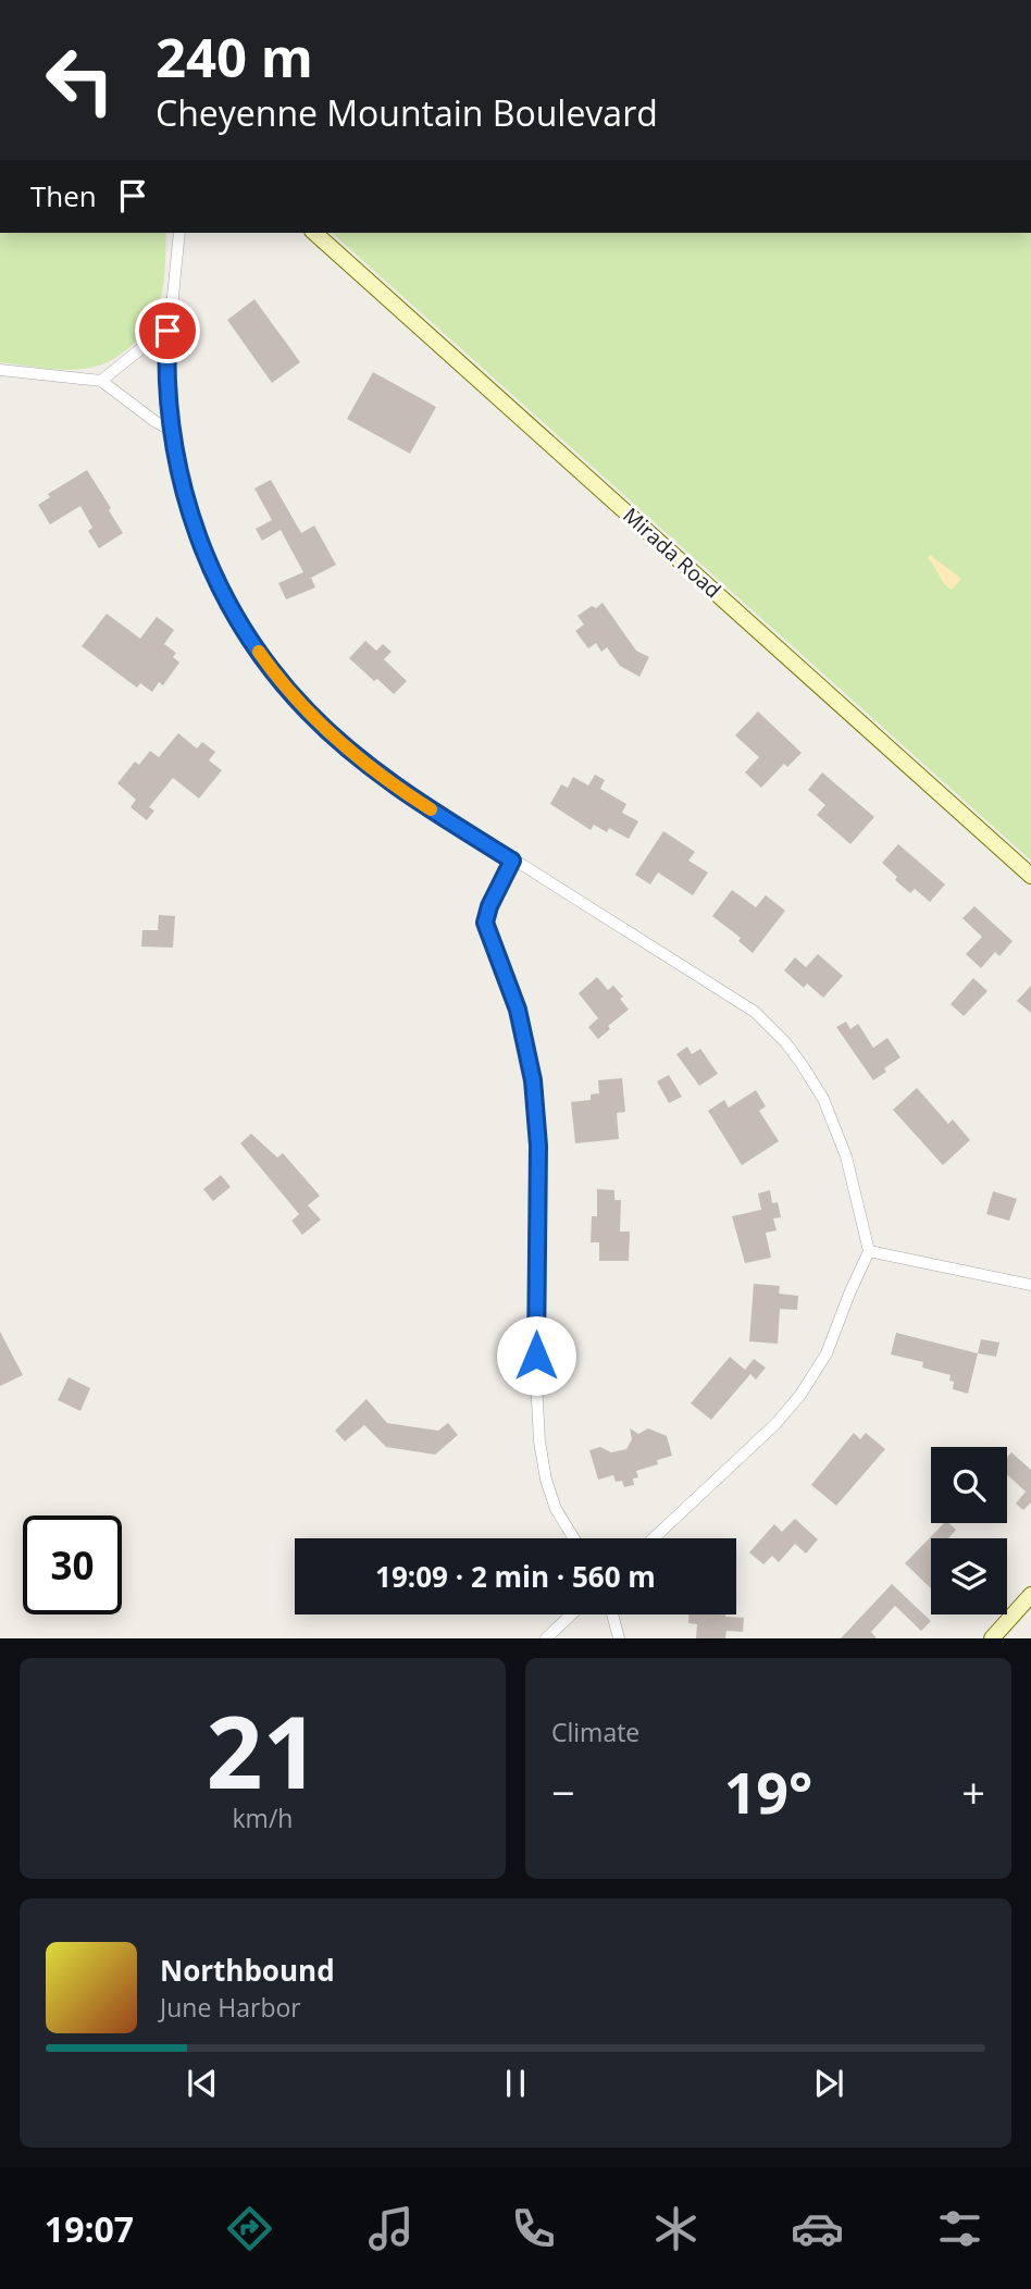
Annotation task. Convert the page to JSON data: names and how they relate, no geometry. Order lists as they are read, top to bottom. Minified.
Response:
{"streets":{"street":["Mirada Road"]},"page":{"turn":["240 m","Cheyenne Mountain Boulevard"],"then":"Then","limit":"30","trip":"19:09 · 2 min · 560 m","tile":[["21","km/h"],"Climate"],"heat":["−","19°","+"],"song":["Northbound","June Harbor"],"tabs":"19:07"}}
